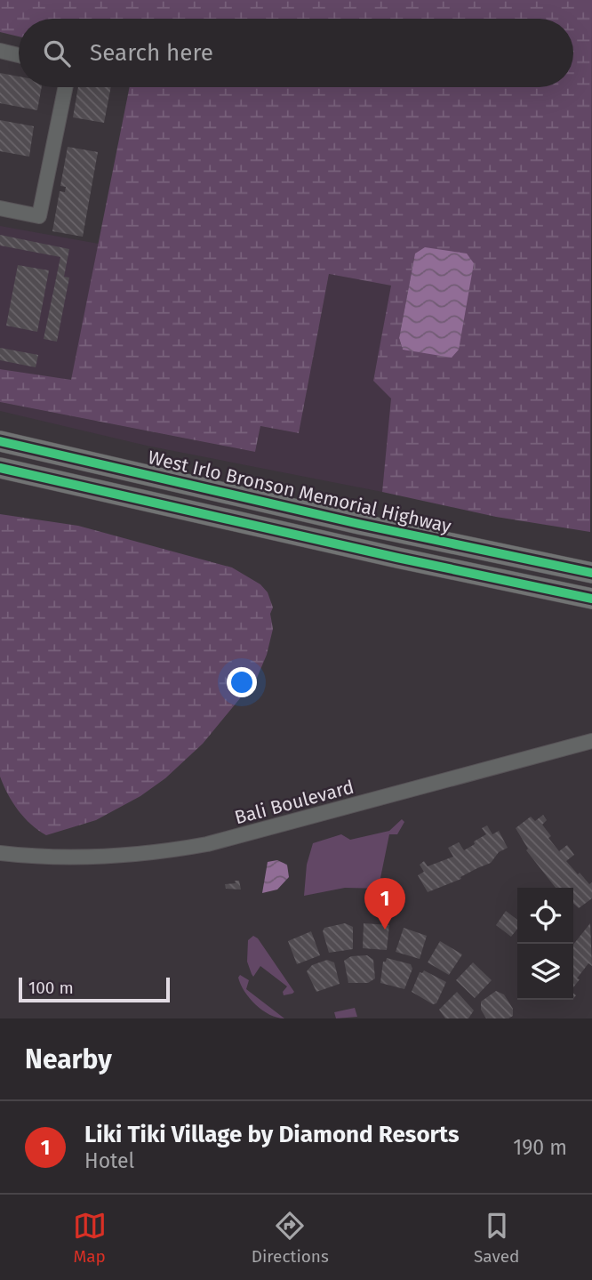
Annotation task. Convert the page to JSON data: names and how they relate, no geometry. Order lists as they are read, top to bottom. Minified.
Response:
{"streets":{"highway":["West Irlo Bronson Memorial Highway"],"street":["Bali Boulevard"]},"scale_bar":"100 m","page":{"search":"Search here","pins":"1","scale":"100 m","heading":"Nearby","list":[{"mark":"1","name":"Liki Tiki Village by Diamond Resorts","note":"Hotel","value":"190 m"}],"nav":["Map","Directions","Saved"]}}
